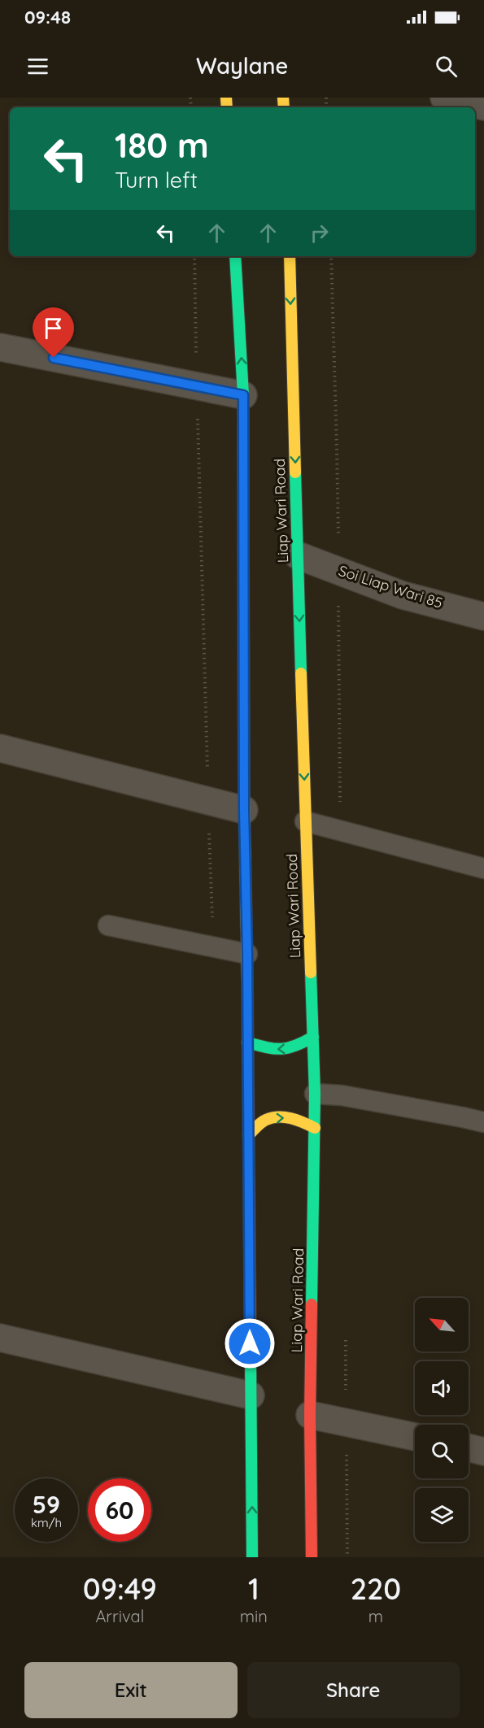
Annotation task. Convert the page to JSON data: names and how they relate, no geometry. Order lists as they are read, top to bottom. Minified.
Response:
{"streets":{"main road":["Liap Wari Road"],"street":["Soi Liap Wari 85"]},"crossings":[["Liap Wari Road","Soi Liap Wari 85"]],"north":"top left","page":{"status":"09:48","header":"Waylane","turn":["180 m","Turn left"],"speed":"59 km/h","limit":"60","eta":["09:49","Arrival","1","min","220","m"],"buttons":["Exit","Share"]}}
